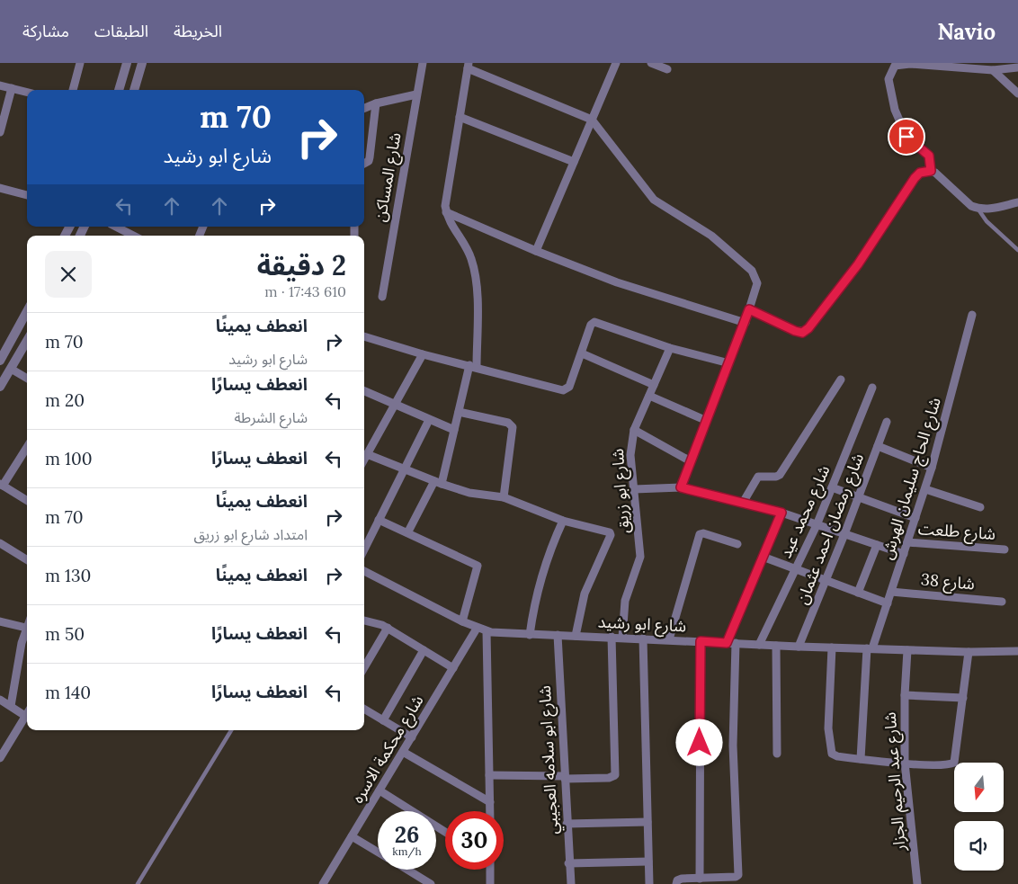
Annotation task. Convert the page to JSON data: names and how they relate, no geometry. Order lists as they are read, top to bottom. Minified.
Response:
{"streets":{"street":["شارع المساكن","شارع الحاج سليمان الهرش","شارع ابو زريق","شارع محمد عيد","شارع رمضان احمد عثمان","شارع طلعت","شارع 38","شارع ابو رشيد","شارع محكمة الاسره","شارع ابو سلامه العجيبي","شارع عبد الرحيم الجزار"]},"crossings":[["شارع الحاج سليمان الهرش","شارع طلعت"],["شارع الحاج سليمان الهرش","شارع 38"],["شارع الحاج سليمان الهرش","شارع ابو رشيد"],["شارع ابو زريق","شارع ابو رشيد"],["شارع محمد عيد","شارع ابو رشيد"],["شارع رمضان احمد عثمان","شارع ابو رشيد"],["شارع ابو رشيد","شارع محكمة الاسره"],["شارع ابو رشيد","شارع ابو سلامه العجيبي"],["شارع ابو رشيد","شارع عبد الرحيم الجزار"]],"north":"bottom","page":{"header":"Navio","nav":["الخريطة","الطبقات","مشاركة"],"turn":["70 m","شارع ابو رشيد"],"heading":["2 دقيقة","610 m · 17:43"],"list":[{"name":"انعطف يمينًا","note":"شارع ابو رشيد","value":"70 m"},{"name":"انعطف يسارًا","note":"شارع الشرطة","value":"20 m"},{"name":"انعطف يسارًا","value":"100 m"},{"name":"انعطف يمينًا","note":"امتداد شارع ابو زريق","value":"70 m"},{"name":"انعطف يمينًا","value":"130 m"},{"name":"انعطف يسارًا","value":"50 m"},{"name":"انعطف يسارًا","value":"140 m"}],"speed":"26 km/h","limit":"30"}}
